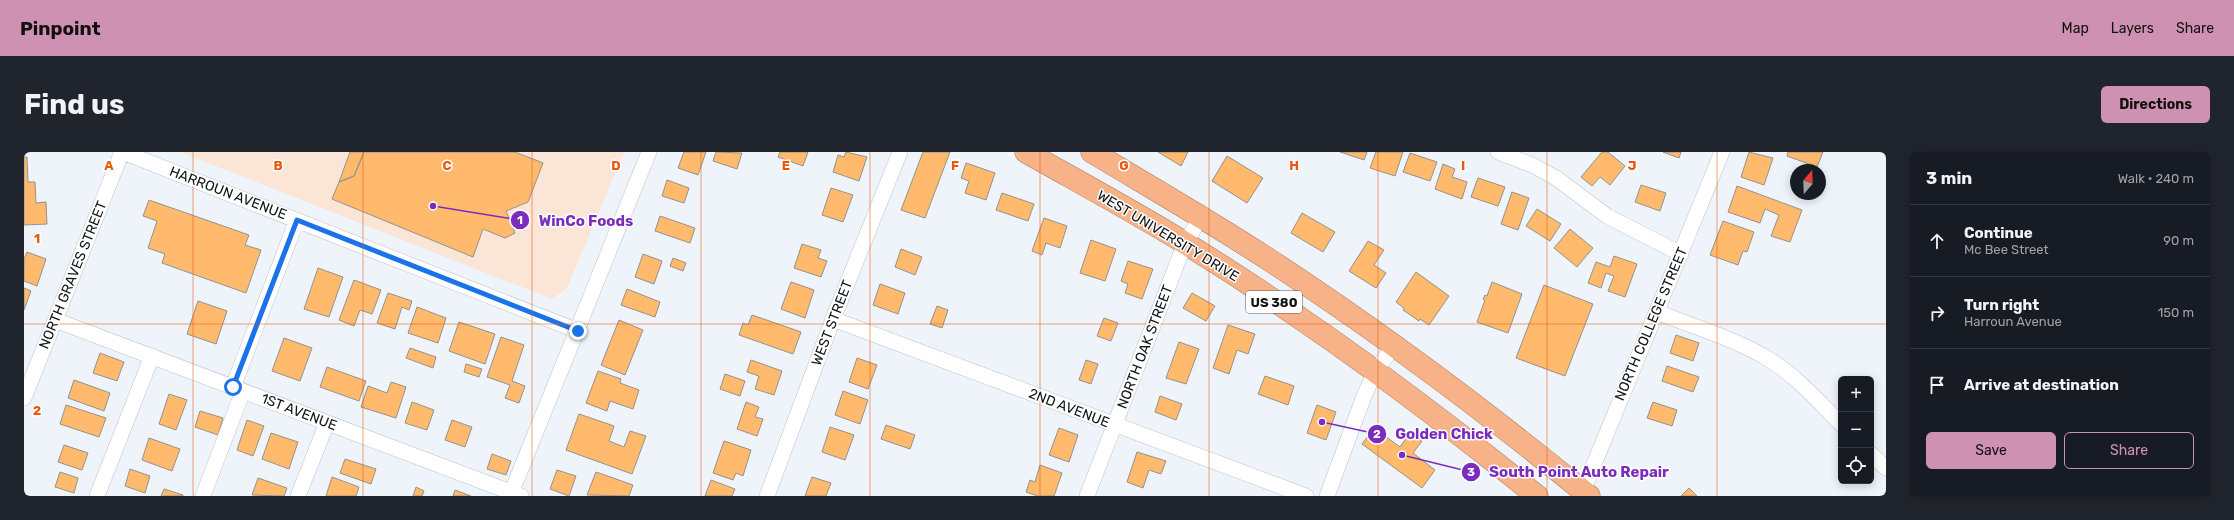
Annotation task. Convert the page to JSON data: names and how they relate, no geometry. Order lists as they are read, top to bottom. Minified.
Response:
{"streets":{"highway":["WEST UNIVERSITY DRIVE","US 380"],"street":["HARROUN AVENUE","NORTH GRAVES STREET","WEST STREET","NORTH COLLEGE STREET","NORTH OAK STREET","2ND AVENUE","1ST AVENUE"]},"crossings":[["HARROUN AVENUE","NORTH GRAVES STREET"],["WEST UNIVERSITY DRIVE","NORTH OAK STREET"],["NORTH GRAVES STREET","1ST AVENUE"],["US 380","NORTH COLLEGE STREET"],["US 380","NORTH OAK STREET"],["WEST STREET","2ND AVENUE"],["NORTH OAK STREET","2ND AVENUE"]],"places":["WinCo Foods","Golden Chick","South Point Auto Repair"],"north":"top","page":{"header":"Pinpoint","nav":["Map","Layers","Share"],"buttons":["Directions",["Save","Share"]],"title":"Find us","heading":["3 min","Walk · 240 m"],"list":[["Continue","Mc Bee Street","90 m"],["Turn right","Harroun Avenue","150 m"],"Arrive at destination"],"map_buttons":["+","−"]},"grid":{"columns":["A","B","C","D","E","F","G","H","I","J"],"rows":["1","2"]}}
